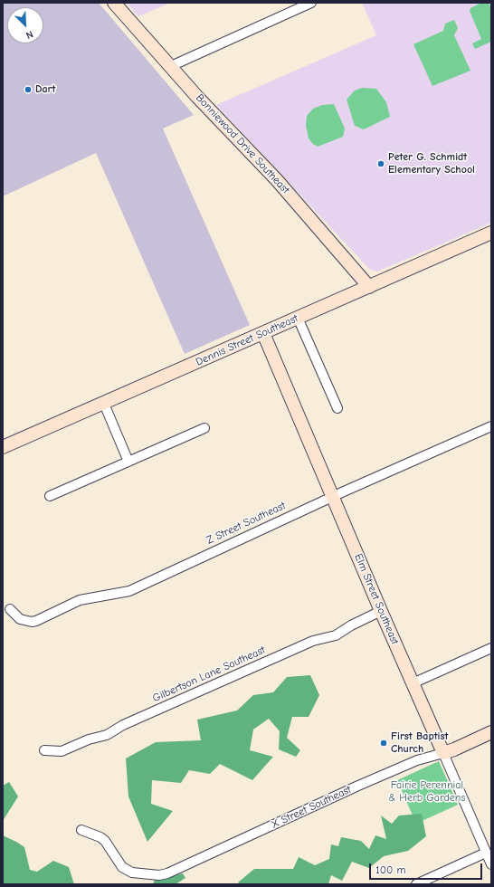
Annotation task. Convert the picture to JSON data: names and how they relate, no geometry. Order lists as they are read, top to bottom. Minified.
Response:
{"streets":{"street":["Bonniewood Drive Southeast","Dennis Street Southeast","Z Street Southeast","Elm Street Southeast","Gilbertson Lane Southeast","X Street Southeast"]},"crossings":[["Bonniewood Drive Southeast","Dennis Street Southeast"],["Dennis Street Southeast","Elm Street Southeast"],["Z Street Southeast","Elm Street Southeast"],["Elm Street Southeast","Gilbertson Lane Southeast"],["Elm Street Southeast","X Street Southeast"]],"parks":["Fairie Perennial & Herb Gardens"],"places":["Dart","Peter G. Schmidt Elementary School","First Baptist Church"],"scale_bar":"100 m","north":"bottom right"}
